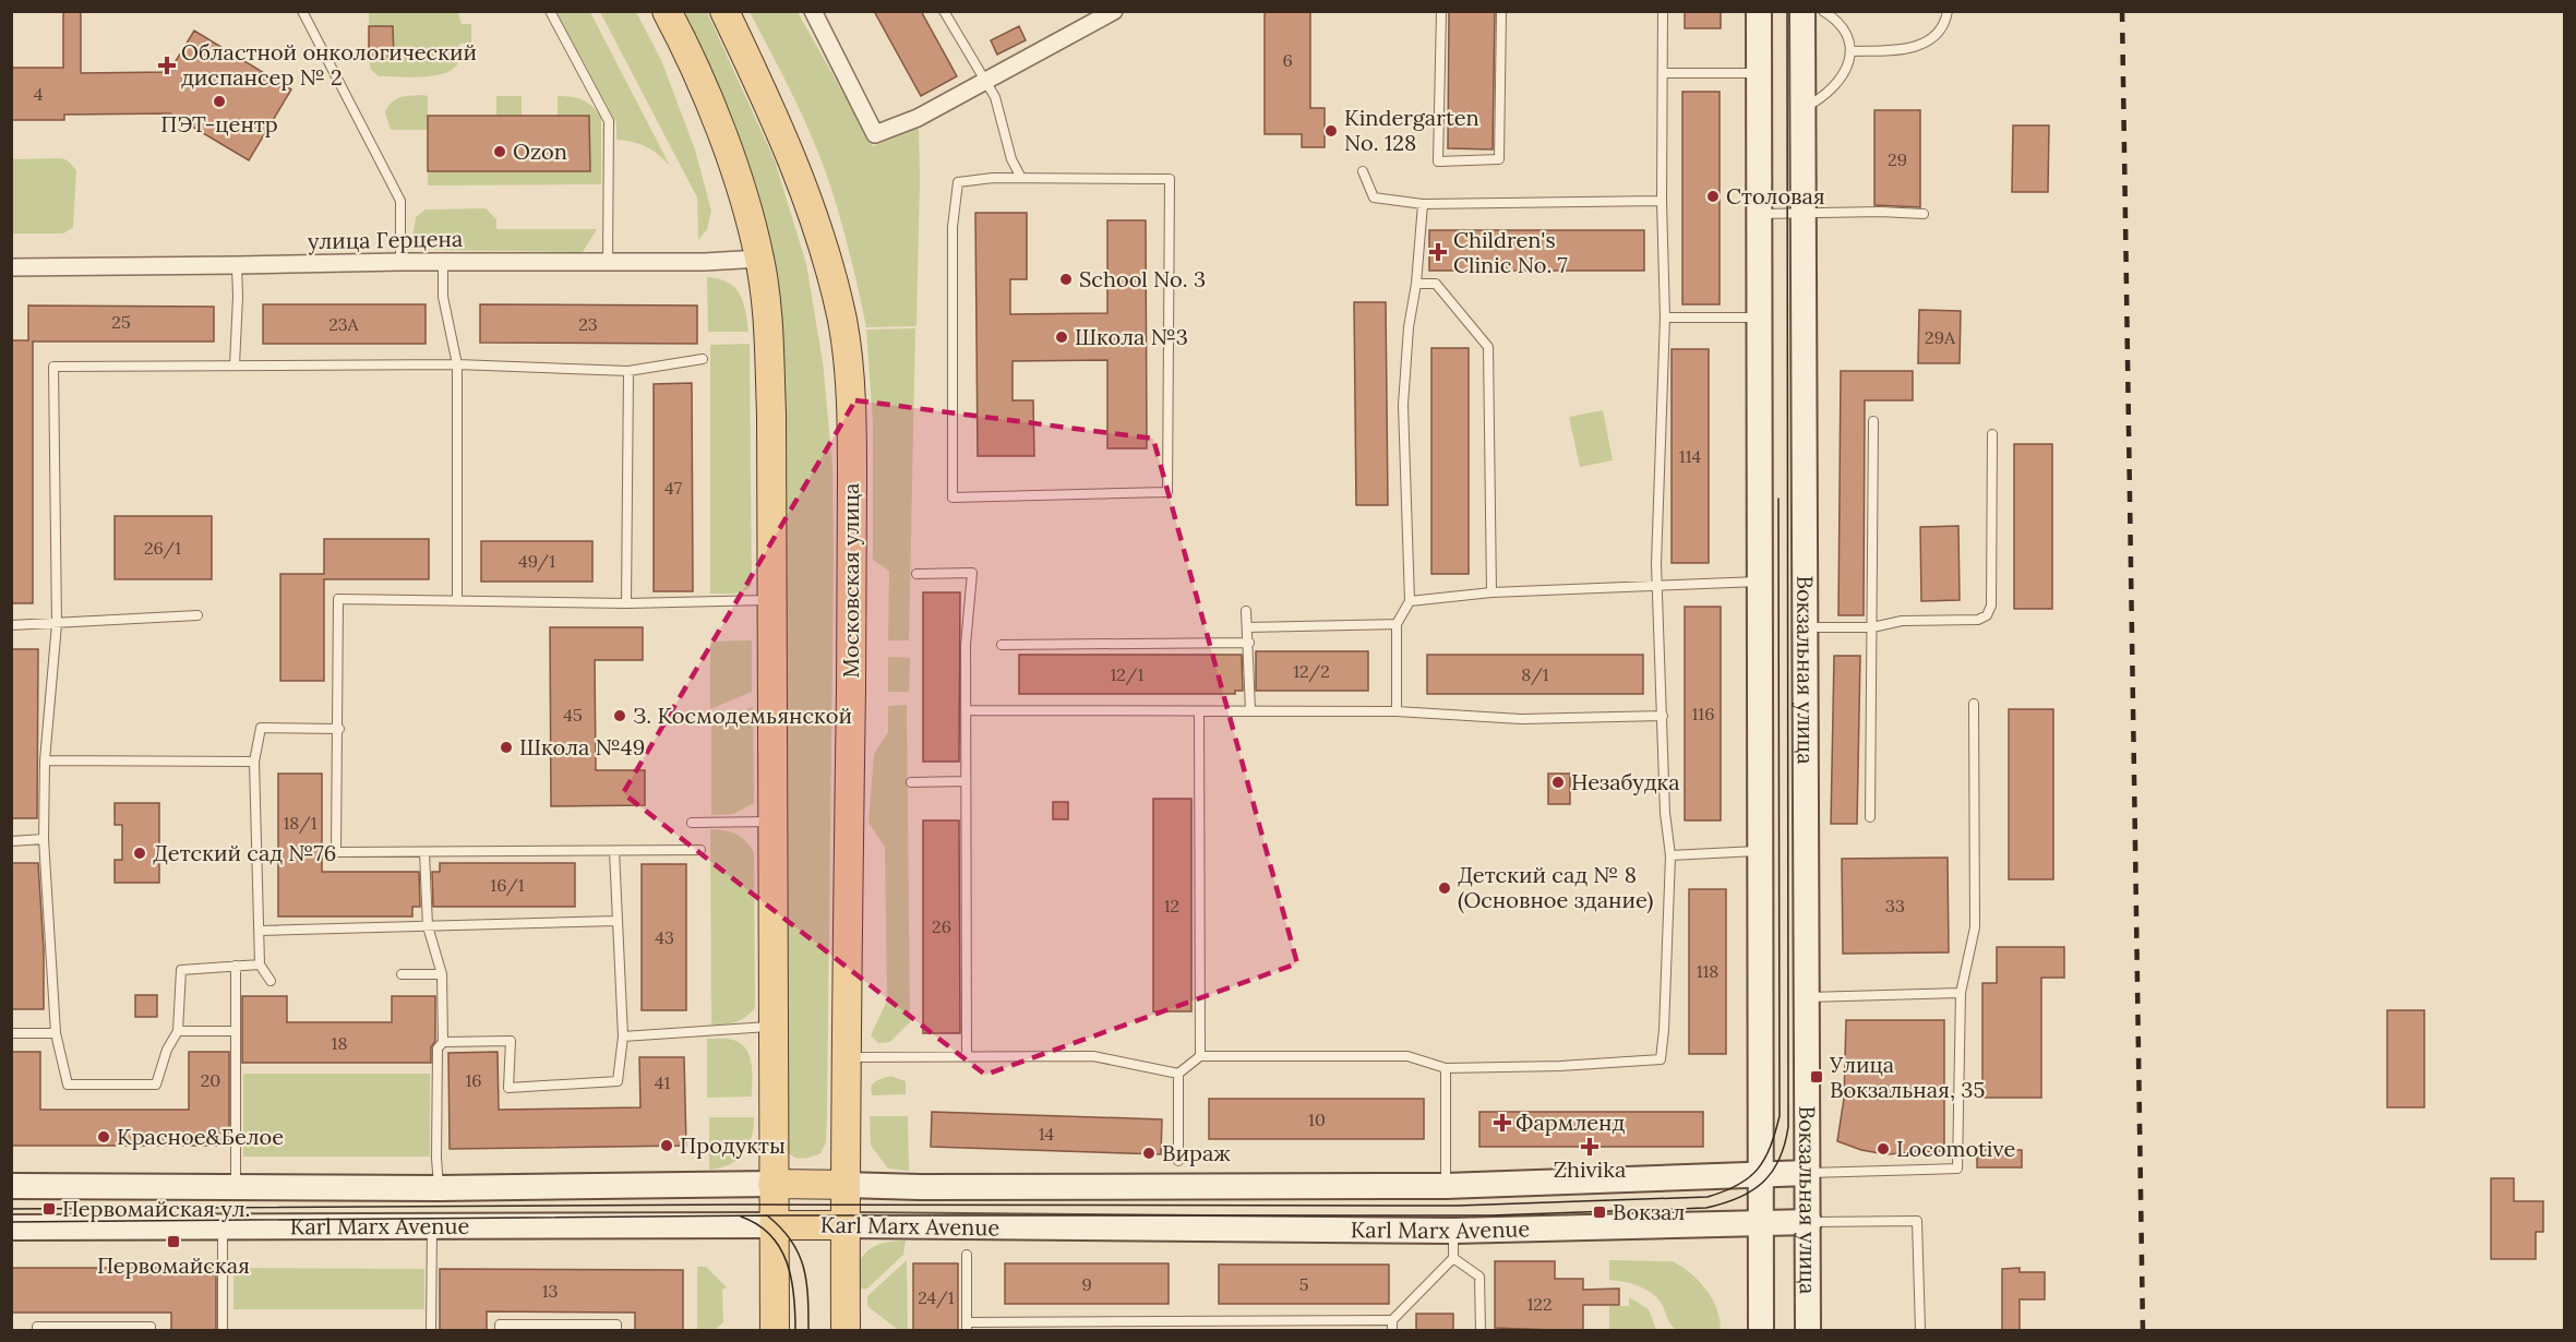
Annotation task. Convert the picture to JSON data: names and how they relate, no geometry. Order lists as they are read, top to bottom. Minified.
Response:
{"streets":{"main road":["Московская улица","Вокзальная улица","Karl Marx Avenue"],"street":["улица Герцена"]},"crossings":[["Московская улица","Karl Marx Avenue"],["Вокзальная улица","Karl Marx Avenue"]],"places":{"health":["Областной онкологический диспансер № 2","Children's Clinic No. 7","Фармленд","Zhivika"],"other":["ПЭТ-центр","Kindergarten No. 128","Ozon","Столовая","School No. 3","Школа №3","З. Космодемьянской","Школа №49","Незабудка","Детский сад №76","Детский сад № 8 (Основное здание)","Красное&Белое","Продукты","Locomotive","Вираж"],"transit":["Улица Вокзальная, 35","Первомайская ул.","Вокзал","Первомайская"]},"house_numbers":["6","4","29","25","23А","23","29А","114","47","26/1","49/1","12/2","12/1","8/1","116","45","18/1","16/1","12","33","26","43","118","18","20","16","41","10","14","9","5","13","24/1","122"]}
